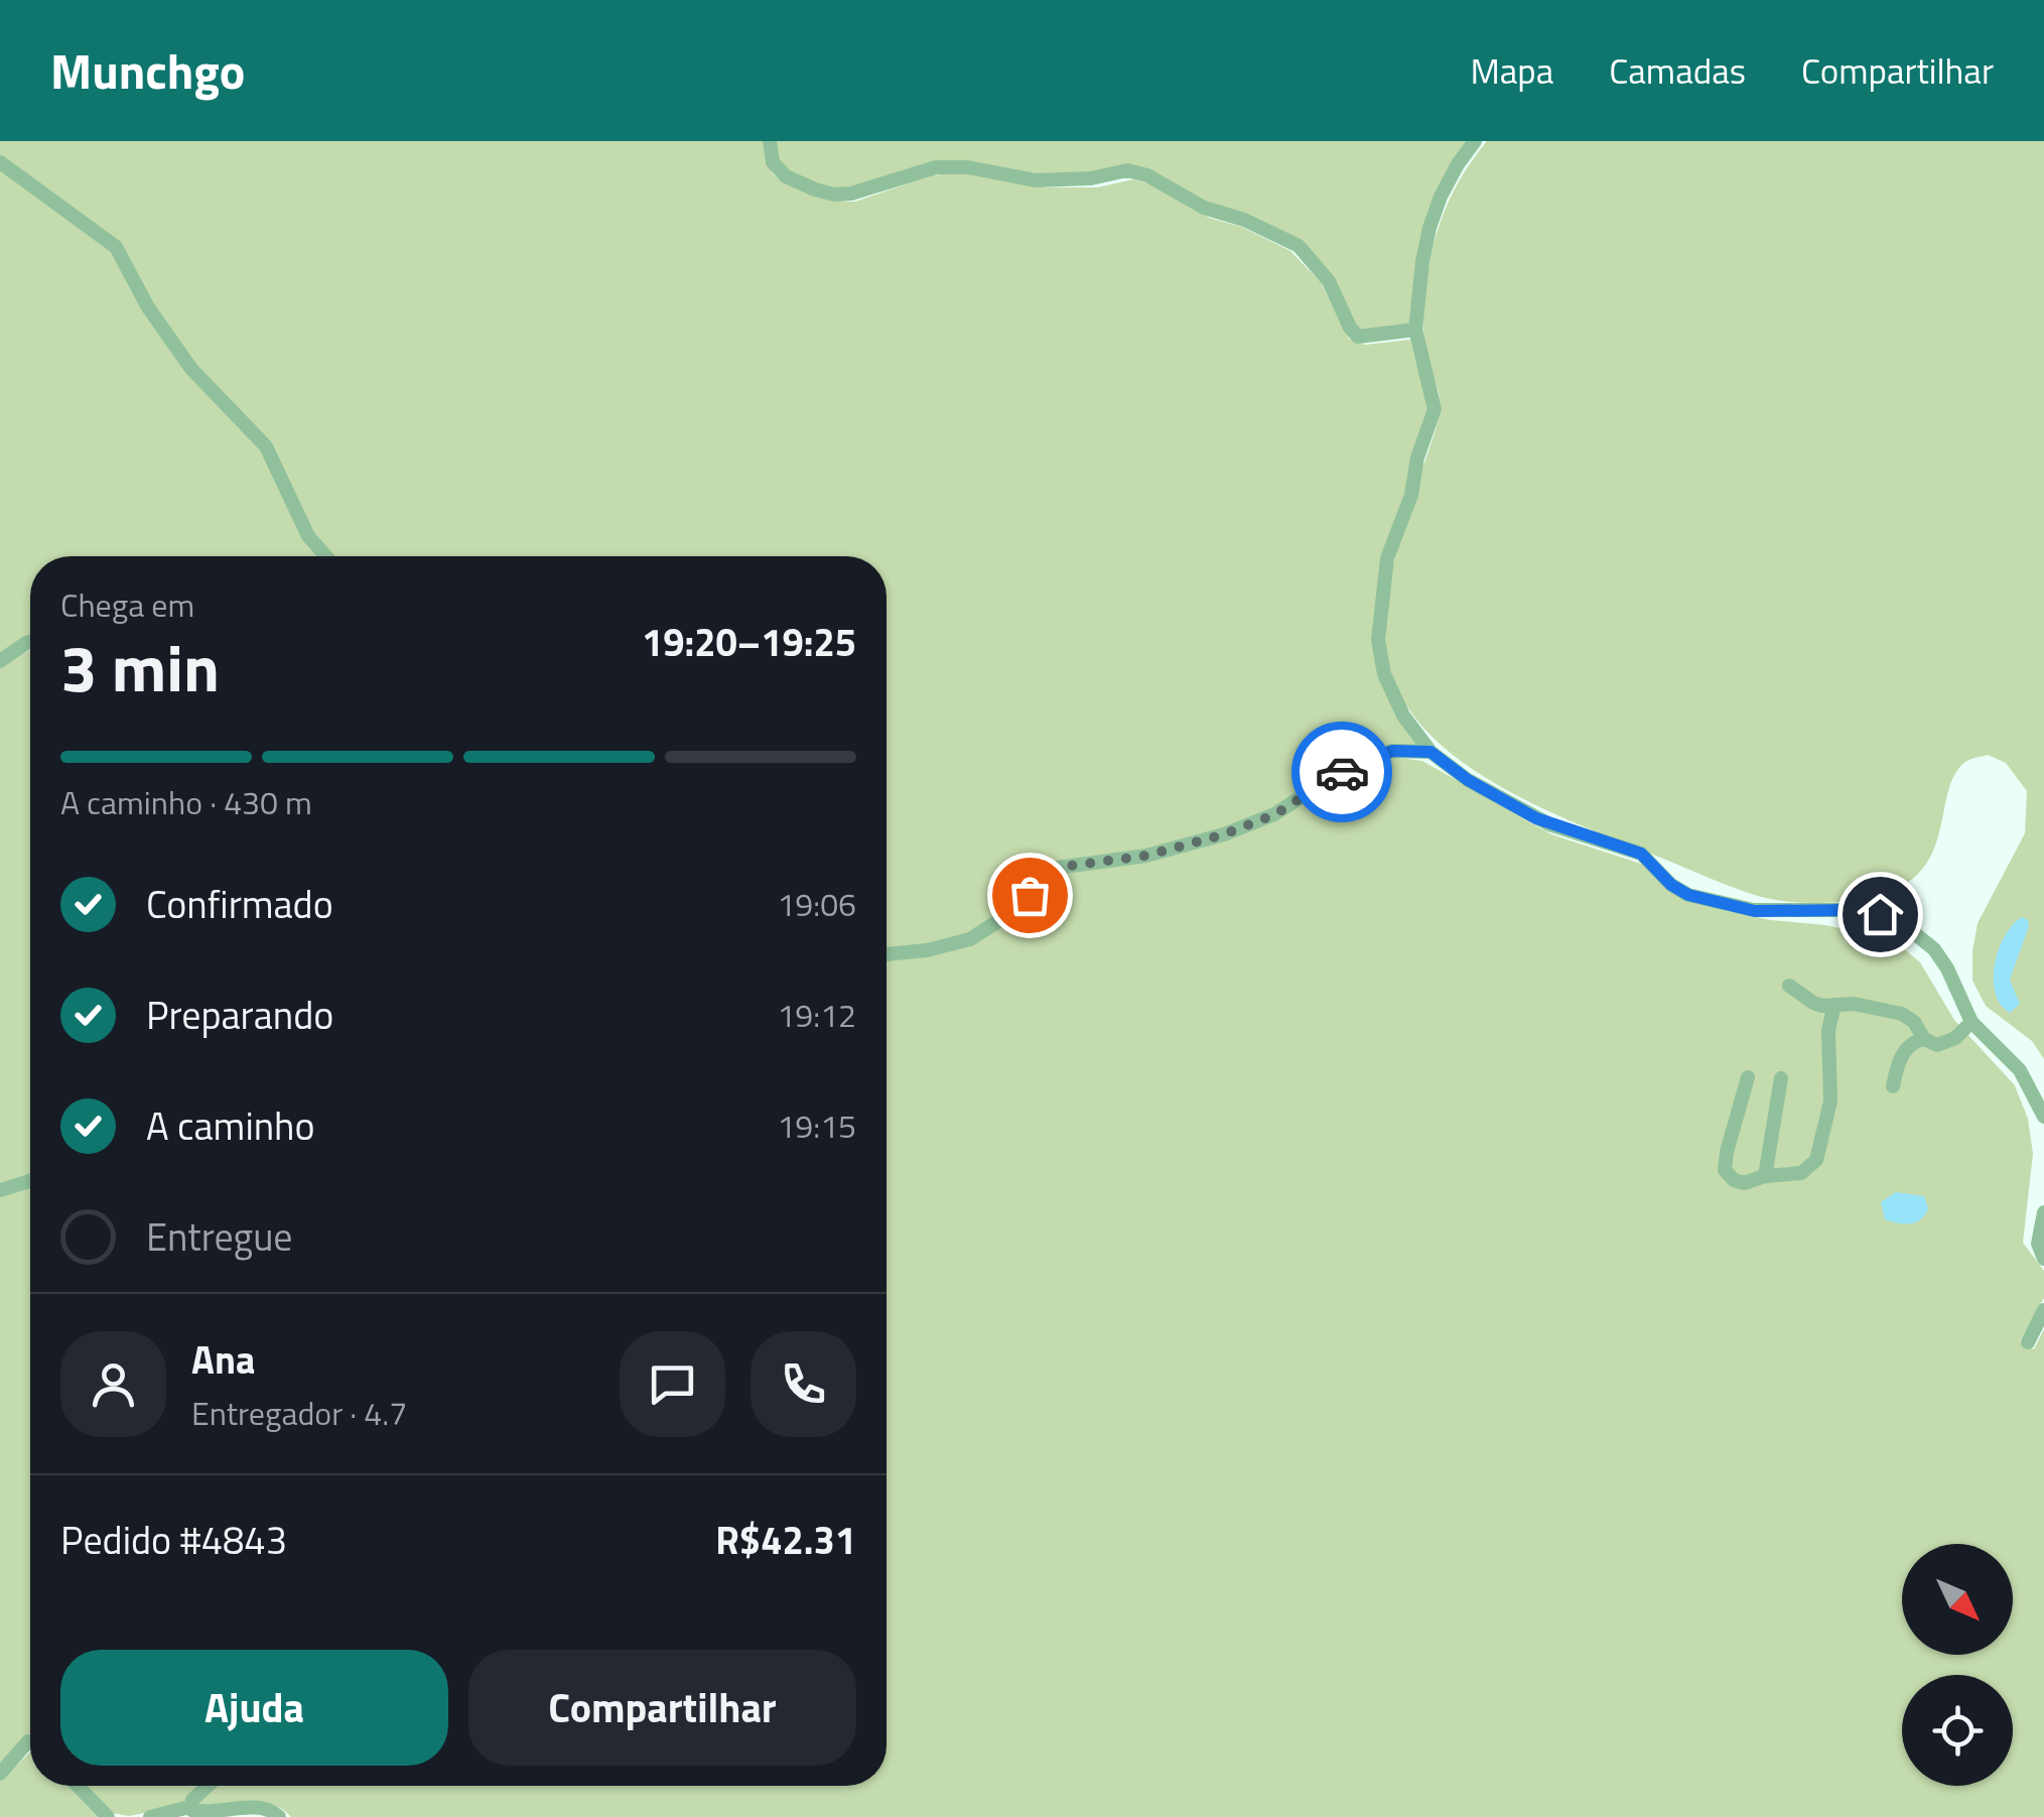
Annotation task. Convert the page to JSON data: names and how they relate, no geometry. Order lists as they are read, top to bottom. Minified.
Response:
{"north":"bottom right","page":{"header":"Munchgo","nav":["Mapa","Camadas","Compartilhar"],"heading":["3 min","Chega em","19:20–19:25"],"panel":["Ana","Entregador · 4.7","Pedido #4843","R$42.31"],"bar":"A caminho · 430 m","list":[["Confirmado","19:06"],["Preparando","19:12"],["A caminho","19:15"],"Entregue"],"buttons":["Ajuda","Compartilhar"]}}
